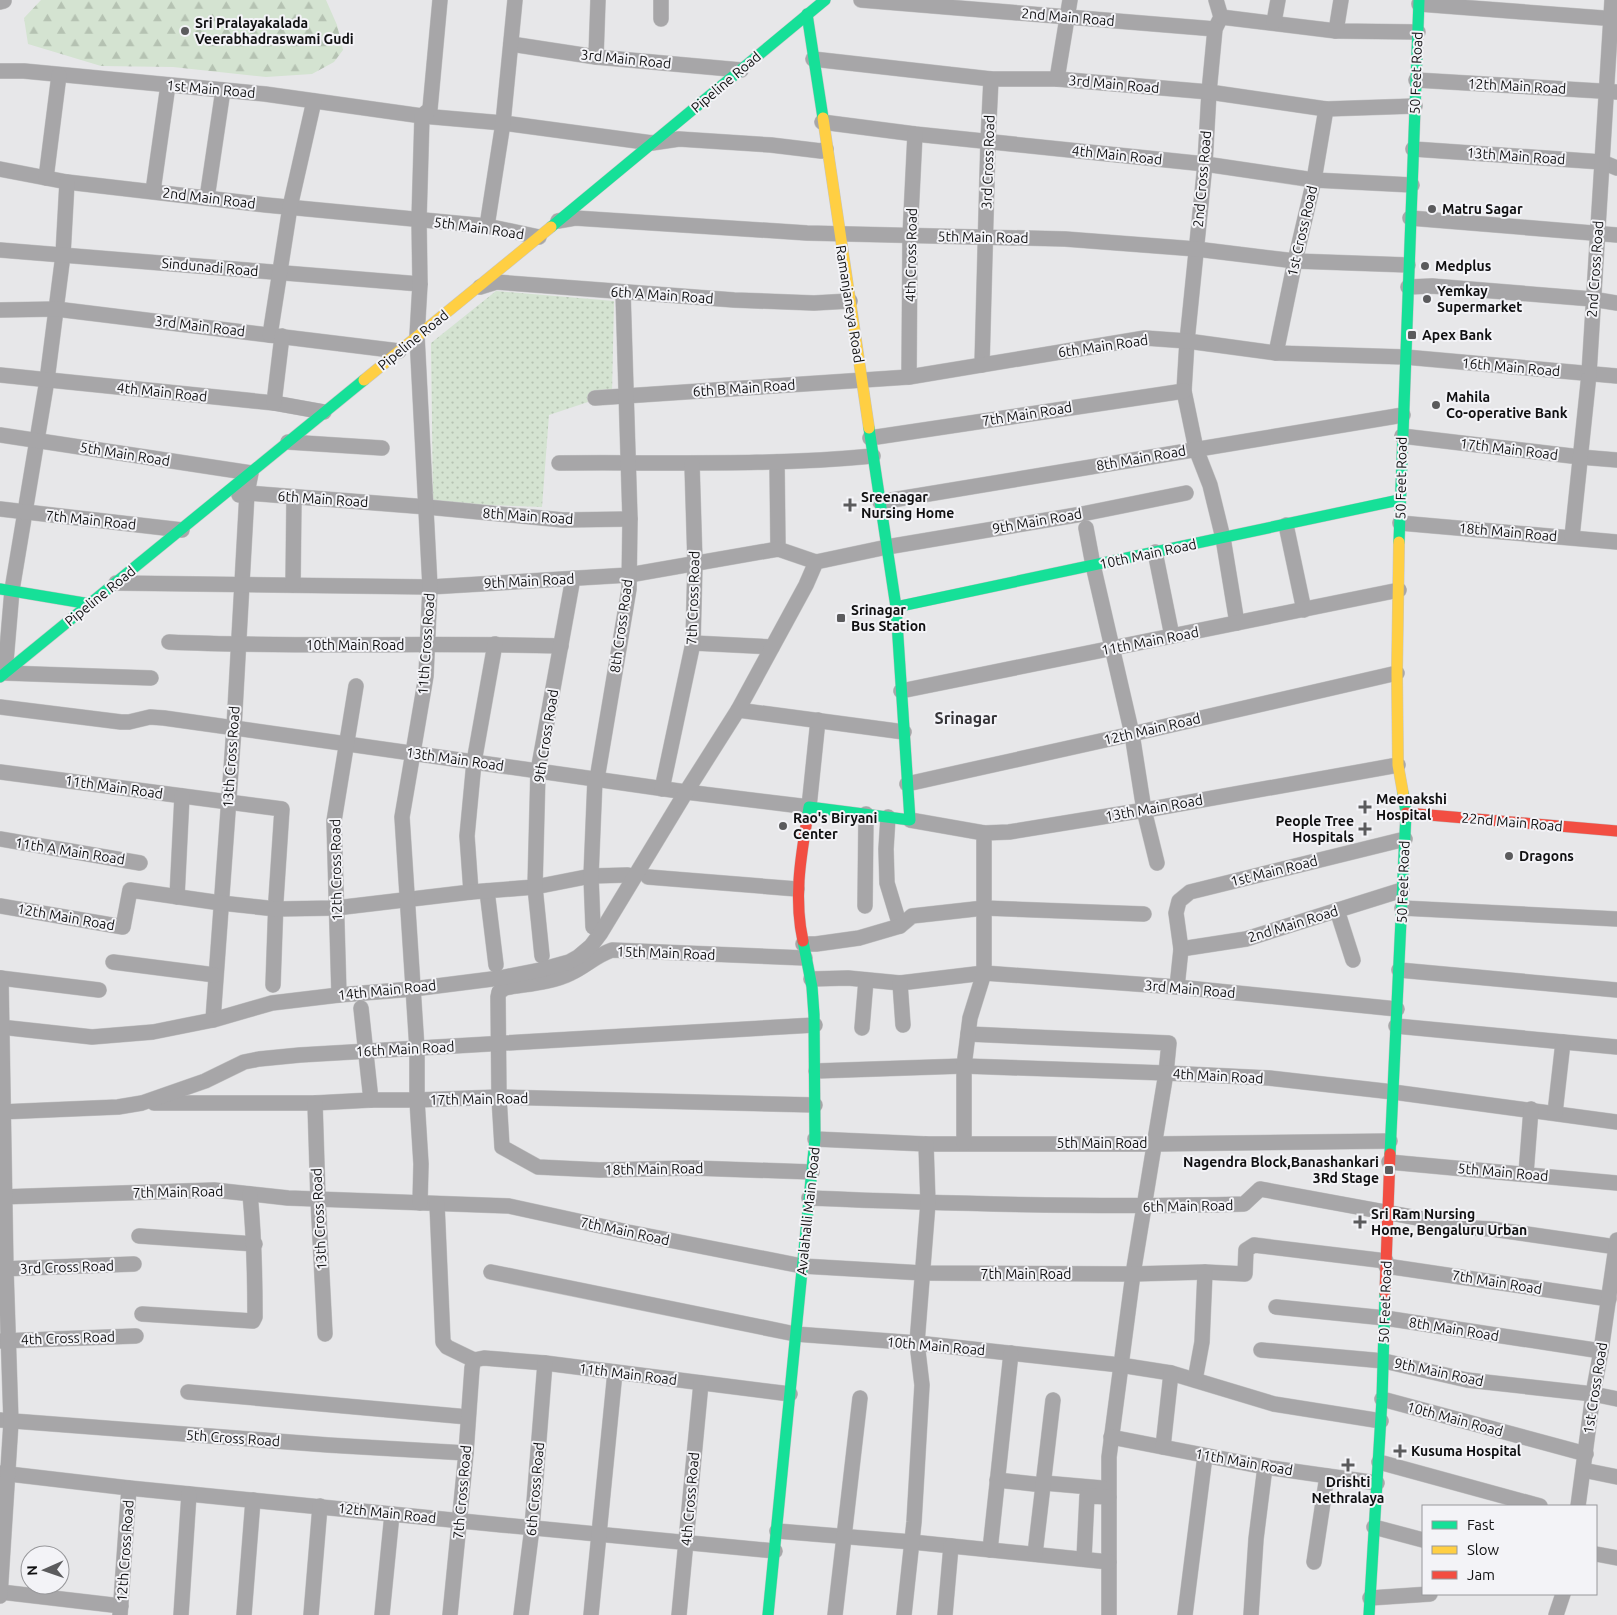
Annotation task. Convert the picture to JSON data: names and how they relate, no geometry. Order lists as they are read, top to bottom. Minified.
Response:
{"streets":{"street":["2nd Main Road","3rd Main Road","50 Feet Road","Pipeline Road","12th Main Road","1st Main Road","4th Main Road","13th Main Road","3rd Cross Road","2nd Cross Road","5th Main Road","1st Cross Road","4th Cross Road","Sindunadi Road","6th A Main Road","Ramanjaneya Road","6th Main Road","16th Main Road","6th B Main Road","7th Main Road","17th Main Road","8th Main Road","9th Main Road","18th Main Road","10th Main Road","7th Cross Road","8th Cross Road","11th Main Road","11th Cross Road","9th Cross Road","13th Cross Road","22nd Main Road","11th A Main Road","12th Cross Road","15th Main Road","14th Main Road","Avalahalli Main Road","5th Cross Road","6th Cross Road"]},"crossings":[["2nd Main Road","50 Feet Road"],["2nd Main Road","1st Main Road"],["2nd Main Road","2nd Cross Road"],["2nd Main Road","5th Main Road"],["2nd Main Road","11th Cross Road"],["3rd Main Road","50 Feet Road"],["3rd Main Road","Pipeline Road"],["3rd Main Road","3rd Cross Road"],["3rd Main Road","2nd Cross Road"],["3rd Main Road","1st Cross Road"],["3rd Main Road","Ramanjaneya Road"],["3rd Main Road","Avalahalli Main Road"],["50 Feet Road","12th Main Road"],["50 Feet Road","1st Main Road"],["50 Feet Road","4th Main Road"],["50 Feet Road","13th Main Road"],["50 Feet Road","5th Main Road"],["50 Feet Road","6th Main Road"],["50 Feet Road","16th Main Road"],["50 Feet Road","7th Main Road"],["50 Feet Road","17th Main Road"],["50 Feet Road","8th Main Road"],["50 Feet Road","9th Main Road"],["50 Feet Road","18th Main Road"],["50 Feet Road","10th Main Road"],["50 Feet Road","11th Main Road"],["50 Feet Road","22nd Main Road"],["Pipeline Road","4th Main Road"],["Pipeline Road","5th Main Road"],["Pipeline Road","6th A Main Road"],["Pipeline Road","Ramanjaneya Road"],["Pipeline Road","6th Main Road"],["Pipeline Road","7th Main Road"],["Pipeline Road","9th Main Road"],["Pipeline Road","11th Cross Road"],["Pipeline Road","13th Cross Road"],["12th Main Road","2nd Cross Road"],["12th Main Road","4th Cross Road"],["12th Main Road","7th Cross Road"],["12th Main Road","8th Cross Road"],["12th Main Road","11th Main Road"],["12th Main Road","11th Cross Road"],["12th Main Road","9th Cross Road"],["12th Main Road","13th Cross Road"],["12th Main Road","12th Cross Road"],["12th Main Road","Avalahalli Main Road"],["12th Main Road","6th Cross Road"],["1st Main Road","11th Cross Road"],["4th Main Road","3rd Cross Road"],["4th Main Road","2nd Cross Road"],["4th Main Road","1st Cross Road"],["4th Main Road","4th Cross Road"],["4th Main Road","Ramanjaneya Road"],["4th Main Road","Avalahalli Main Road"],["13th Main Road","2nd Cross Road"],["13th Main Road","7th Cross Road"],["13th Main Road","8th Cross Road"],["13th Main Road","11th Cross Road"],["13th Main Road","9th Cross Road"],["13th Main Road","13th Cross Road"],["13th Main Road","12th Cross Road"],["13th Main Road","14th Main Road"],["13th Main Road","Avalahalli Main Road"],["3rd Cross Road","5th Main Road"],["3rd Cross Road","6th Main Road"],["2nd Cross Road","5th Main Road"],["2nd Cross Road","6th Main Road"],["2nd Cross Road","16th Main Road"],["2nd Cross Road","7th Main Road"],["2nd Cross Road","17th Main Road"],["2nd Cross Road","8th Main Road"],["2nd Cross Road","18th Main Road"],["5th Main Road","1st Cross Road"],["5th Main Road","4th Cross Road"],["5th Main Road","Ramanjaneya Road"],["5th Main Road","11th Cross Road"],["5th Main Road","13th Cross Road"],["5th Main Road","Avalahalli Main Road"],["1st Cross Road","6th Main Road"],["1st Cross Road","7th Main Road"],["1st Cross Road","8th Main Road"],["1st Cross Road","9th Main Road"],["1st Cross Road","10th Main Road"],["4th Cross Road","6th Main Road"],["4th Cross Road","11th Main Road"],["Sindunadi Road","11th Cross Road"],["6th A Main Road","Ramanjaneya Road"],["6th A Main Road","8th Cross Road"],["Ramanjaneya Road","6th Main Road"],["Ramanjaneya Road","6th B Main Road"],["Ramanjaneya Road","7th Main Road"],["Ramanjaneya Road","8th Main Road"],["Ramanjaneya Road","9th Main Road"],["Ramanjaneya Road","10th Main Road"],["Ramanjaneya Road","11th Main Road"],["6th Main Road","16th Main Road"],["6th Main Road","6th B Main Road"],["6th Main Road","8th Main Road"],["6th Main Road","11th Cross Road"],["6th Main Road","13th Cross Road"],["6th Main Road","Avalahalli Main Road"],["16th Main Road","17th Main Road"],["16th Main Road","11th Cross Road"],["16th Main Road","15th Main Road"],["16th Main Road","Avalahalli Main Road"],["6th B Main Road","8th Cross Road"],["7th Main Road","11th Cross Road"],["7th Main Road","13th Cross Road"],["7th Main Road","Avalahalli Main Road"],["17th Main Road","18th Main Road"],["17th Main Road","11th Cross Road"],["17th Main Road","13th Cross Road"],["17th Main Road","Avalahalli Main Road"],["8th Main Road","8th Cross Road"],["8th Main Road","11th Cross Road"],["9th Main Road","7th Cross Road"],["9th Main Road","8th Cross Road"],["9th Main Road","11th Cross Road"],["9th Main Road","9th Cross Road"],["9th Main Road","13th Cross Road"],["9th Main Road","14th Main Road"],["18th Main Road","Avalahalli Main Road"],["10th Main Road","11th Cross Road"],["10th Main Road","9th Cross Road"],["10th Main Road","13th Cross Road"],["10th Main Road","Avalahalli Main Road"],["7th Cross Road","11th Main Road"],["7th Cross Road","5th Cross Road"],["11th Main Road","13th Cross Road"],["11th Main Road","Avalahalli Main Road"],["11th Main Road","6th Cross Road"],["11th Cross Road","14th Main Road"],["13th Cross Road","14th Main Road"],["12th Cross Road","14th Main Road"],["15th Main Road","Avalahalli Main Road"]],"districts":["Srinagar"],"places":{"other":["Sri Pralayakalada Veerabhadraswami Gudi","Matru Sagar","Medplus","Yemkay Supermarket","Mahila Co-operative Bank","Rao's Biryani Center","Dragons"],"transit":["Apex Bank","Srinagar Bus Station","Nagendra Block,Banashankari 3Rd Stage"],"health":["Sreenagar Nursing Home","Meenakshi Hospital","People Tree Hospitals","Sri Ram Nursing Home, Bengaluru Urban","Kusuma Hospital","Drishti Nethralaya"]},"legend":["Fast","Slow","Jam"],"north":"left"}
